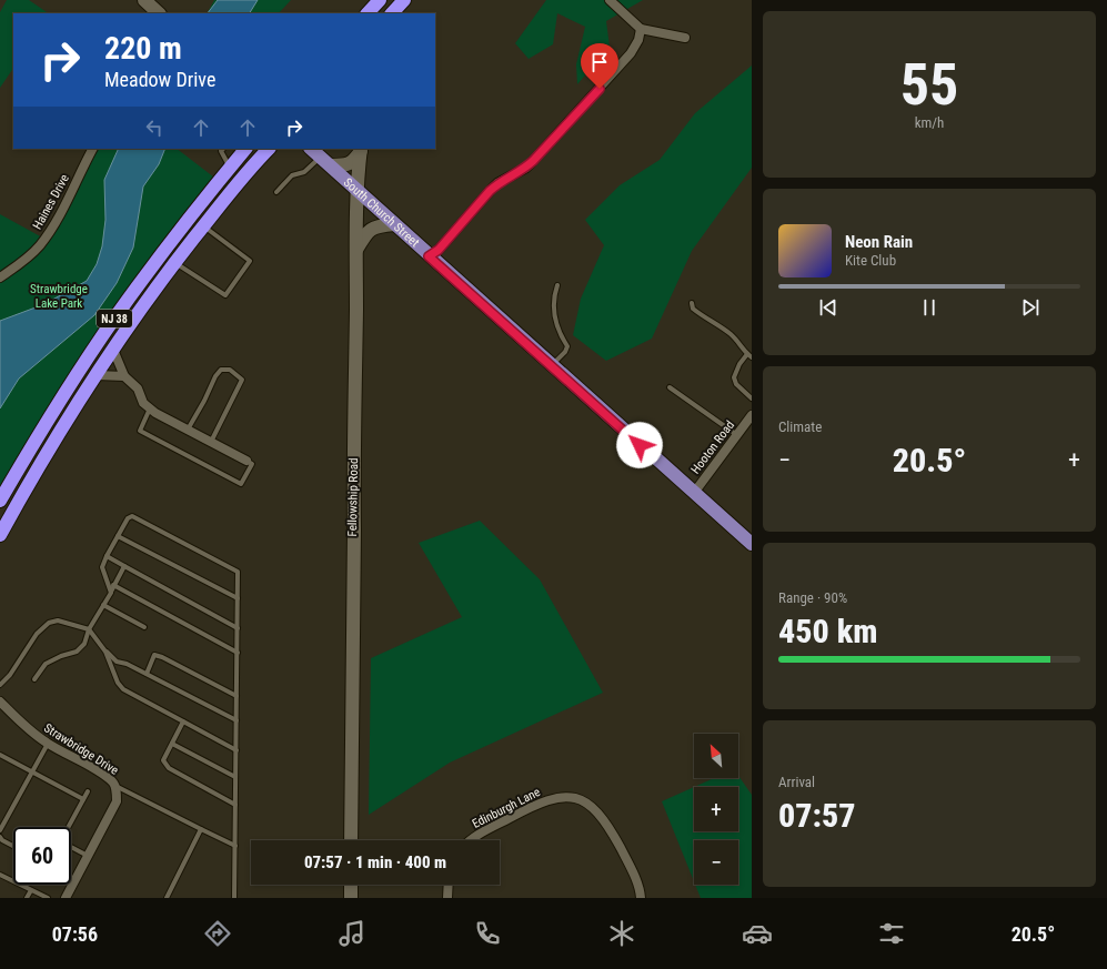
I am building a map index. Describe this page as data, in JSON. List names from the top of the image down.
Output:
{
  "streets": {
    "highway": ["NJ 38"],
    "main road": ["South Church Street"],
    "street": [
      "Haines Drive",
      "Hooton Road",
      "Fellowship Road",
      "Strawbridge Drive",
      "Edinburgh Lane"
    ]
  },
  "crossings": [
    ["South Church Street", "Hooton Road"],
    ["South Church Street", "Fellowship Road"]
  ],
  "parks": ["Strawbridge Lake Park"],
  "north": "top left",
  "page": {
    "tile": [
      ["55", "km/h"],
      "Climate",
      ["Range · 90%", "450 km"],
      ["Arrival", "07:57"]
    ],
    "turn": ["220 m", "Meadow Drive"],
    "song": ["Neon Rain", "Kite Club"],
    "heat": ["−", "20.5°", "+"],
    "map_buttons": ["+", "−"],
    "limit": "60",
    "trip": "07:57 · 1 min · 400 m",
    "tabs": ["07:56", "20.5°"]
  }
}
